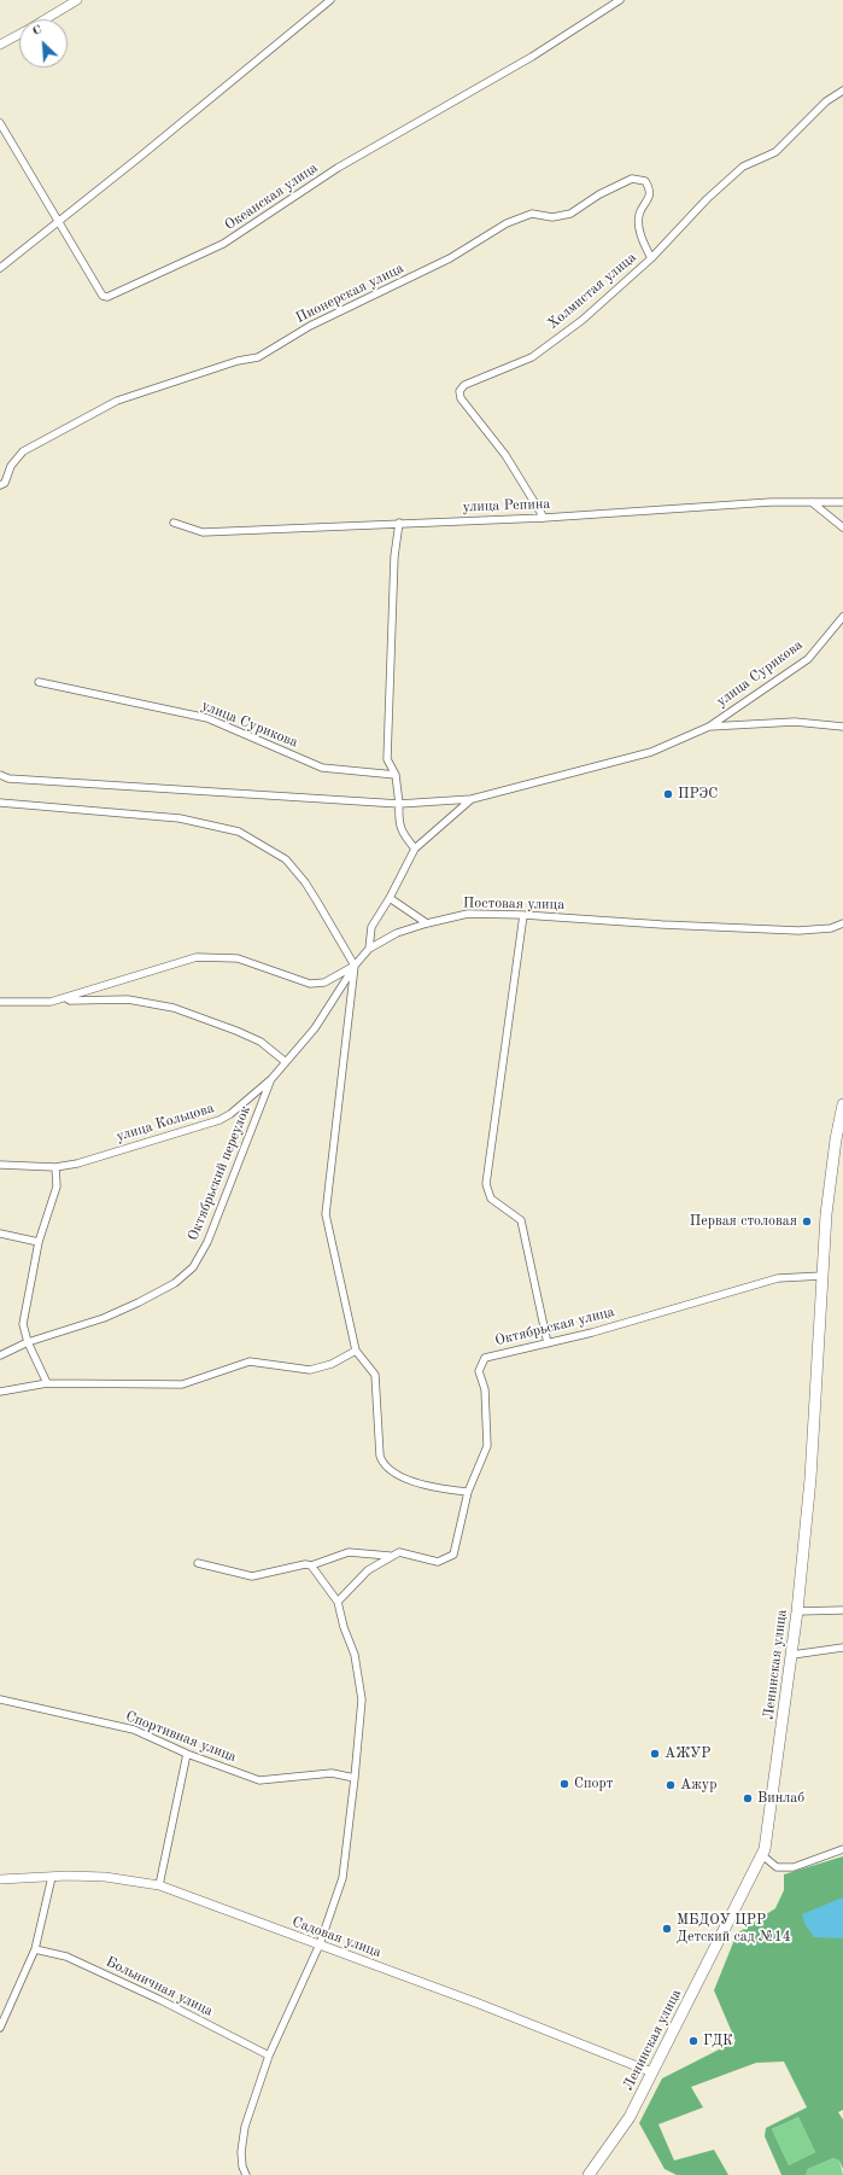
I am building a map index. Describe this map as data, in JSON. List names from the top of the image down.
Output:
{
  "streets": {
    "main road": ["Ленинская улица"],
    "street": [
      "Океанская улица",
      "Холмистая улица",
      "Пионерская улица",
      "улица Репина",
      "улица Сурикова",
      "Постовая улица",
      "улица Кольцова",
      "Октябрьский переулок",
      "Октябрьская улица",
      "Спортивная улица",
      "Садовая улица",
      "Больничная улица"
    ]
  },
  "crossings": [
    ["Холмистая улица", "Пионерская улица"],
    ["Холмистая улица", "улица Репина"],
    ["Постовая улица", "улица Кольцова"],
    ["улица Кольцова", "Октябрьский переулок"],
    ["Октябрьская улица", "Ленинская улица"],
    ["Ленинская улица", "Садовая улица"]
  ],
  "places": [
    "ПРЭС",
    "Первая столовая",
    "АЖУР",
    "Спорт",
    "Ажур",
    "Винлаб",
    "МБДОУ ЦРР Детский сад №14",
    "ГДК"
  ],
  "north": "top left"
}
